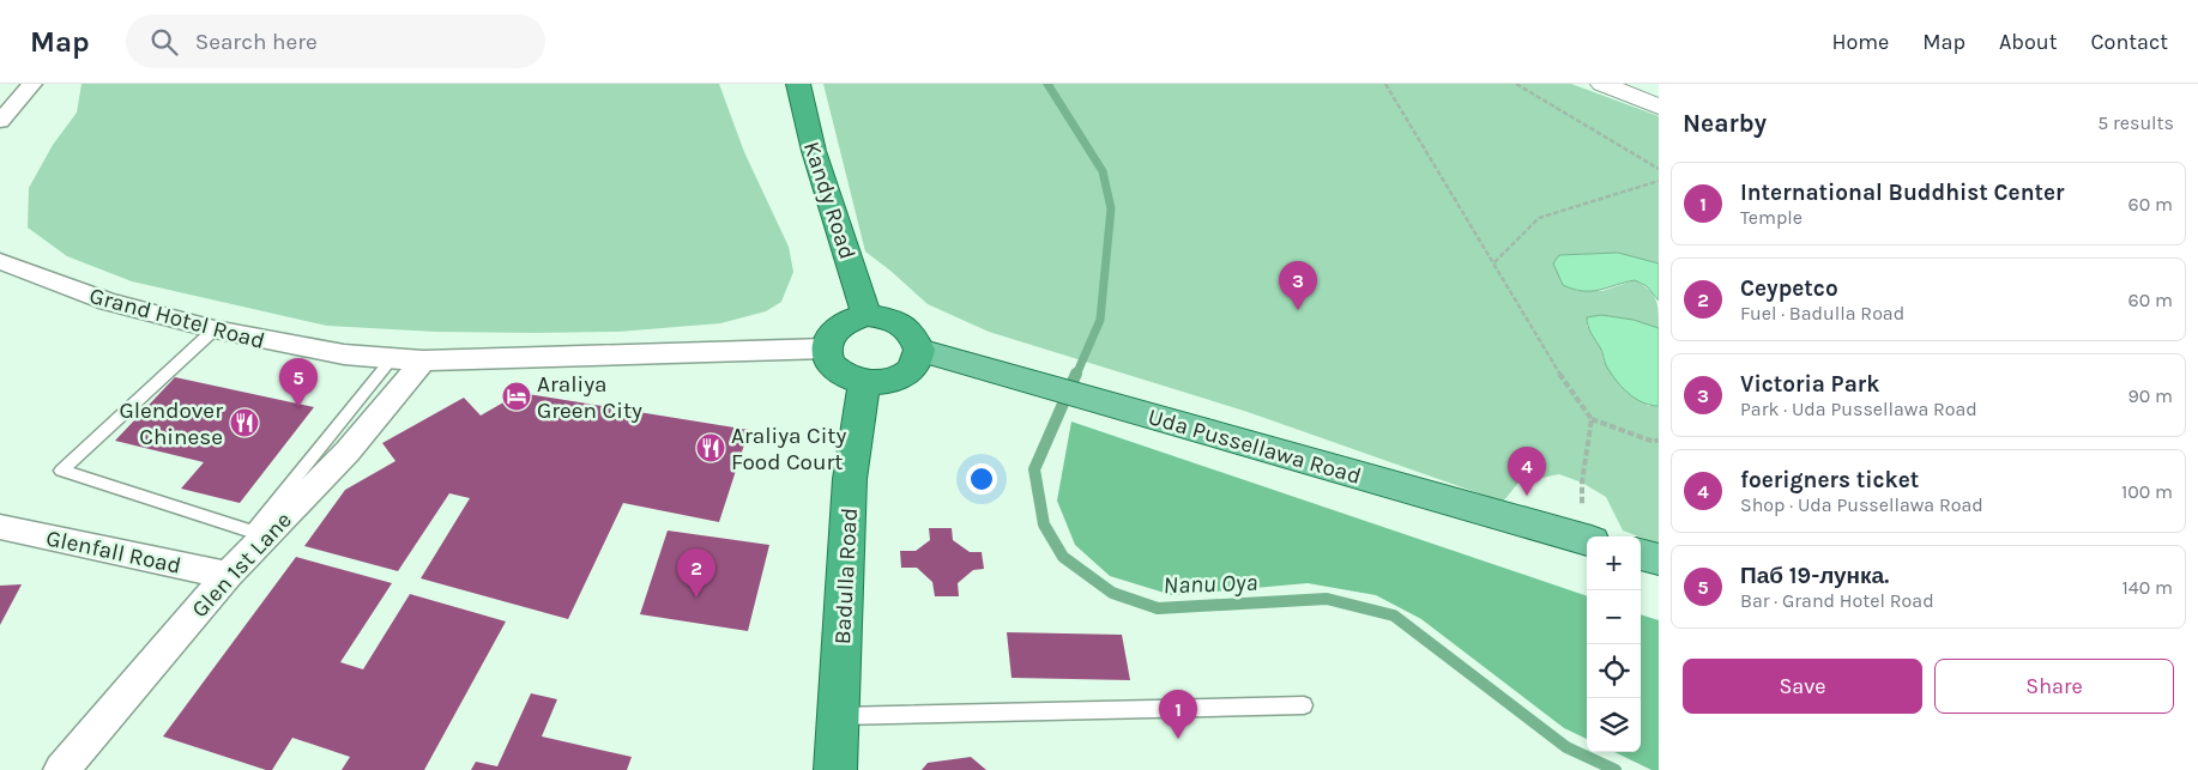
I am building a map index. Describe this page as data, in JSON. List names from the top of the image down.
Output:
{
  "streets": {
    "highway": ["Kandy Road", "Badulla Road"],
    "main road": ["Uda Pussellawa Road"],
    "street": ["Grand Hotel Road", "Glenfall Road", "Glen 1st Lane"]
  },
  "crossings": [
    ["Kandy Road", "Grand Hotel Road"],
    ["Kandy Road", "Uda Pussellawa Road"],
    ["Kandy Road", "Badulla Road"],
    ["Grand Hotel Road", "Uda Pussellawa Road"],
    ["Grand Hotel Road", "Glen 1st Lane"],
    ["Grand Hotel Road", "Badulla Road"],
    ["Uda Pussellawa Road", "Badulla Road"],
    ["Glenfall Road", "Glen 1st Lane"]
  ],
  "water": ["Nanu Oya"],
  "places": {
    "hotel": ["Araliya Green City"],
    "restaurant": ["Glendover Chinese", "Araliya City Food Court"]
  },
  "page": {
    "header": "Map",
    "search": "Search here",
    "nav": [
      "Home",
      "Map",
      "About",
      "Contact"
    ],
    "heading": ["Nearby", "5 results"],
    "list": [
      {
        "mark": "1",
        "name": "International Buddhist Center",
        "note": "Temple",
        "value": "60 m"
      },
      {
        "mark": "2",
        "name": "Ceypetco",
        "note": "Fuel · Badulla Road",
        "value": "60 m"
      },
      {
        "mark": "3",
        "name": "Victoria Park",
        "note": "Park · Uda Pussellawa Road",
        "value": "90 m"
      },
      {
        "mark": "4",
        "name": "foerigners ticket",
        "note": "Shop · Uda Pussellawa Road",
        "value": "100 m"
      },
      {
        "mark": "5",
        "name": "Паб 19-лунка.",
        "note": "Bar · Grand Hotel Road",
        "value": "140 m"
      }
    ],
    "pins": [
      "3",
      "5",
      "4",
      "2",
      "1"
    ],
    "map_buttons": ["+", "−"],
    "buttons": ["Save", "Share"]
  }
}
